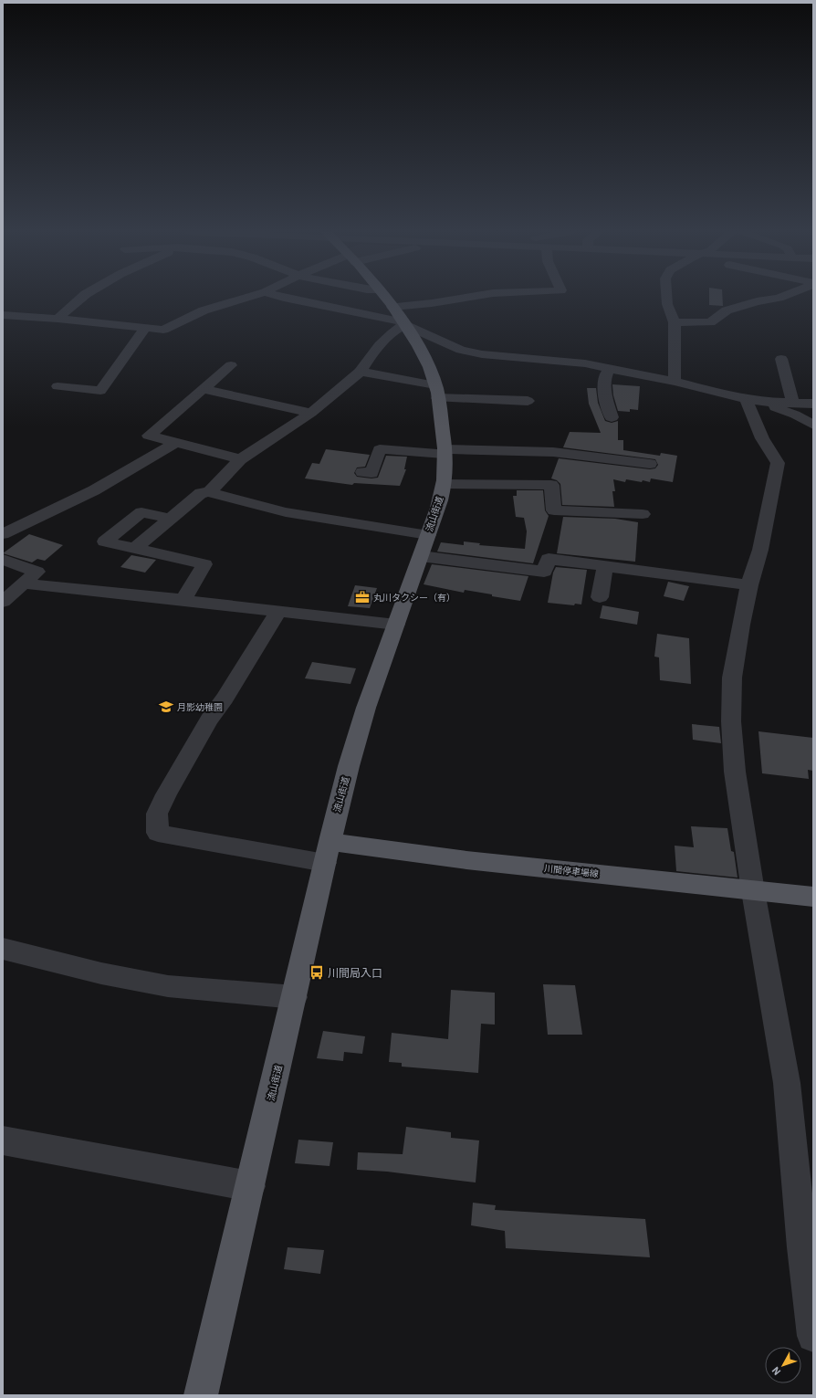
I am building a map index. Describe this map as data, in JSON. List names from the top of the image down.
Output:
{
  "streets": {
    "main road": ["流山街道", "川間停車場線"]
  },
  "crossings": [
    ["流山街道", "川間停車場線"]
  ],
  "places": {
    "office": ["丸川タクシー（有）"],
    "school or university": ["月影幼稚園"],
    "bus stop": ["川間局入口"]
  },
  "north": "bottom left"
}
